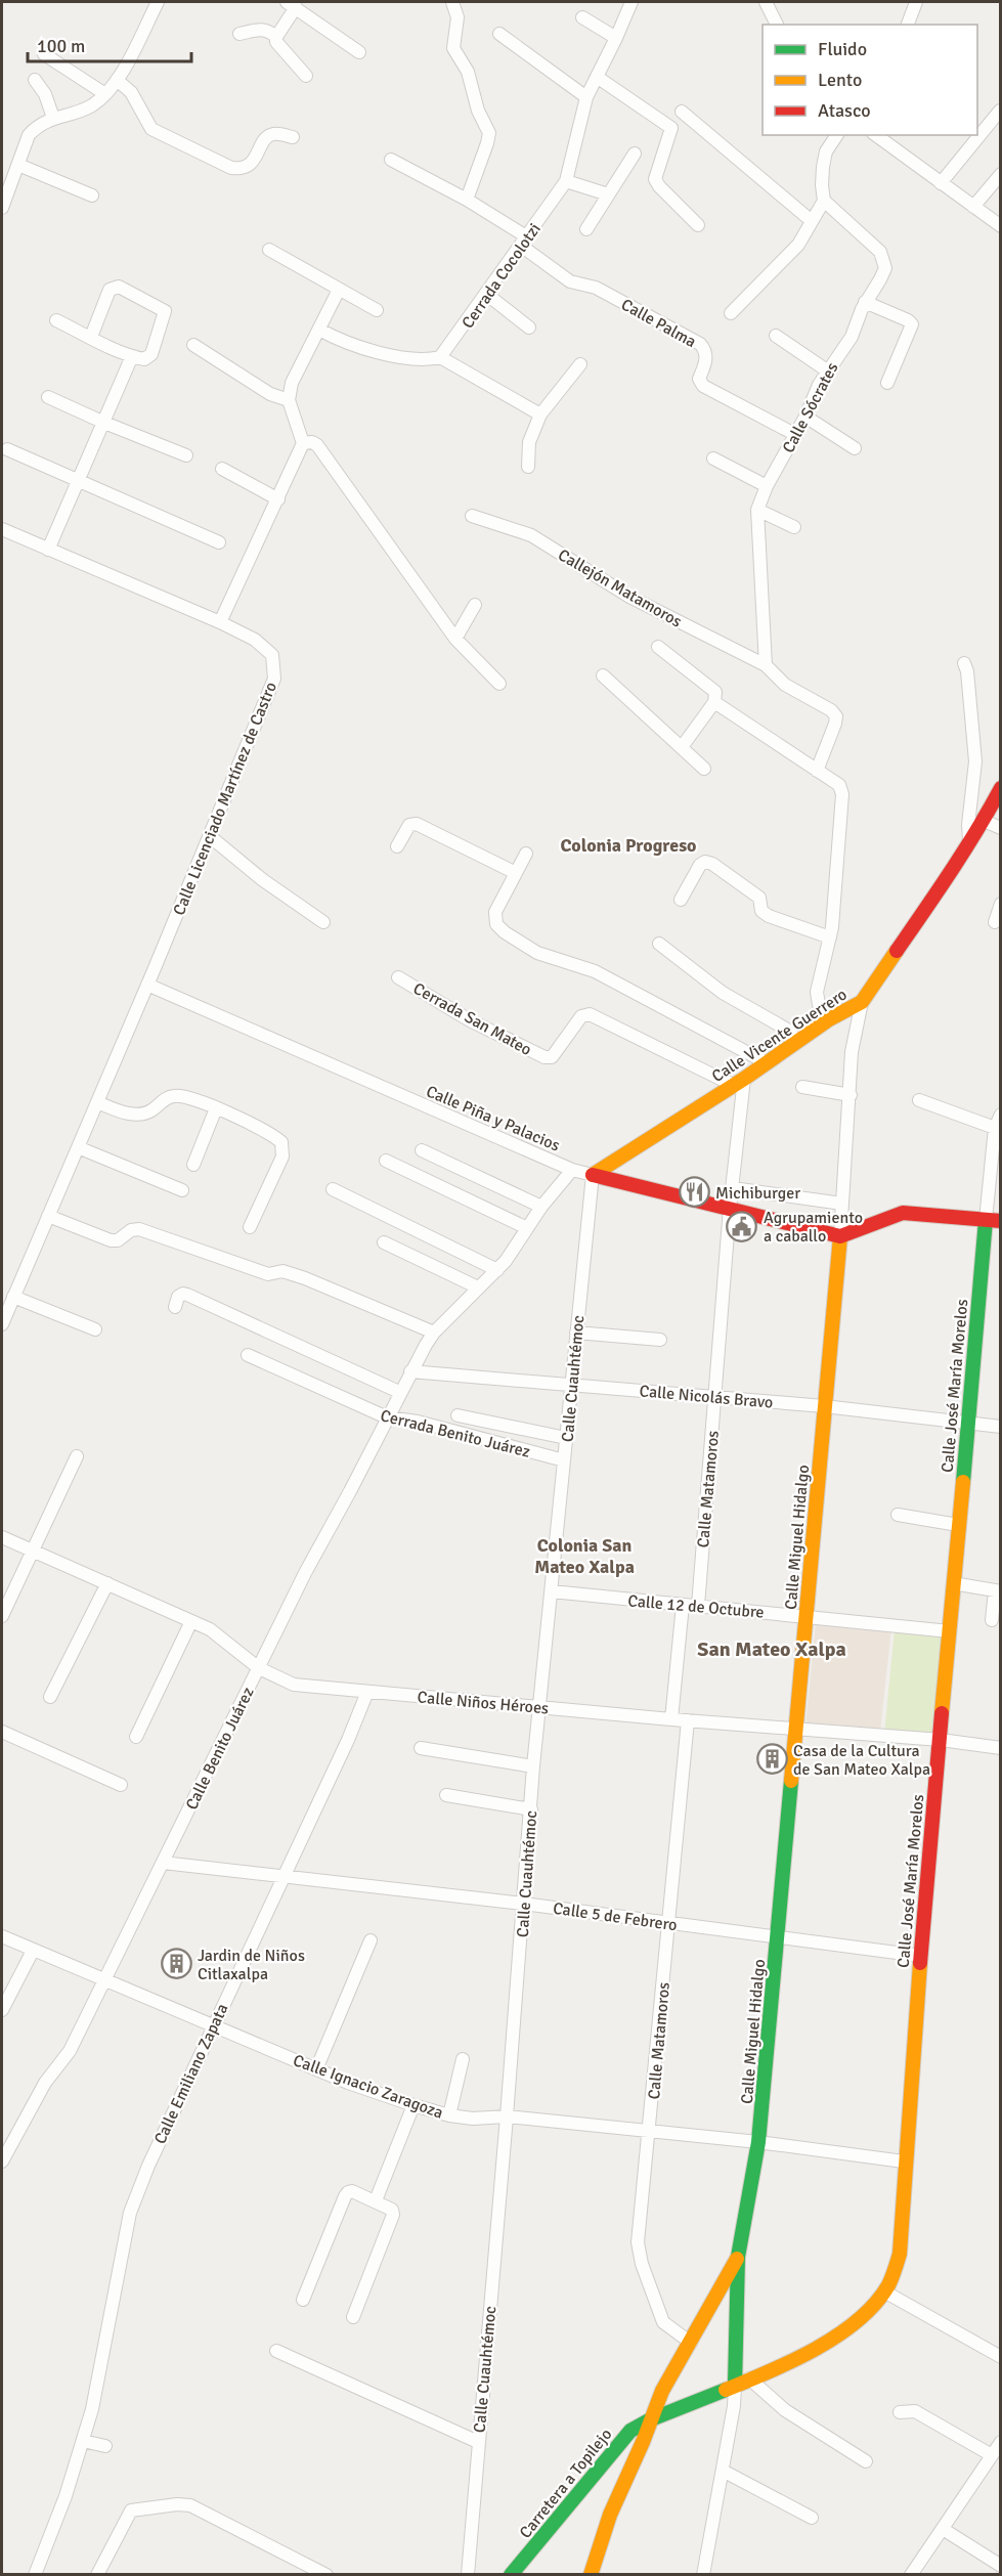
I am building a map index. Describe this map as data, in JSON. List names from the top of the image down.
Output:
{
  "streets": {
    "main road": [
      "Calle Vicente Guerrero",
      "Calle Piña y Palacios",
      "Calle José María Morelos",
      "Calle Miguel Hidalgo",
      "Carretera a Topilejo"
    ],
    "street": [
      "Cerrada Cocolotzi",
      "Calle Palma",
      "Calle Sócrates",
      "Callejón Matamoros",
      "Calle Licenciado Martínez de Castro",
      "Cerrada San Mateo",
      "Calle Cuauhtémoc",
      "Calle Nicolás Bravo",
      "Cerrada Benito Juárez",
      "Calle Matamoros",
      "Calle 12 de Octubre",
      "Calle Niños Héroes",
      "Calle Benito Juárez",
      "Calle 5 de Febrero",
      "Calle Emiliano Zapata",
      "Calle Ignacio Zaragoza"
    ]
  },
  "crossings": [
    ["Cerrada Cocolotzi", "Calle Palma"],
    ["Calle Palma", "Calle Sócrates"],
    ["Calle Licenciado Martínez de Castro", "Calle Piña y Palacios"],
    ["Cerrada San Mateo", "Calle Vicente Guerrero"],
    ["Cerrada San Mateo", "Calle Matamoros"],
    ["Calle Vicente Guerrero", "Calle Piña y Palacios"],
    ["Calle Vicente Guerrero", "Calle Cuauhtémoc"],
    ["Calle Vicente Guerrero", "Calle Matamoros"],
    ["Calle Vicente Guerrero", "Calle Miguel Hidalgo"],
    ["Calle Piña y Palacios", "Calle Cuauhtémoc"],
    ["Calle Piña y Palacios", "Calle Matamoros"],
    ["Calle Piña y Palacios", "Calle Miguel Hidalgo"],
    ["Calle Piña y Palacios", "Calle Benito Juárez"],
    ["Calle Cuauhtémoc", "Calle Nicolás Bravo"],
    ["Calle Cuauhtémoc", "Cerrada Benito Juárez"],
    ["Calle Cuauhtémoc", "Calle 12 de Octubre"],
    ["Calle Cuauhtémoc", "Calle Niños Héroes"],
    ["Calle Cuauhtémoc", "Calle 5 de Febrero"],
    ["Calle Cuauhtémoc", "Calle Ignacio Zaragoza"],
    ["Calle José María Morelos", "Calle Nicolás Bravo"],
    ["Calle José María Morelos", "Calle Miguel Hidalgo"],
    ["Calle José María Morelos", "Calle 12 de Octubre"],
    ["Calle José María Morelos", "Calle Niños Héroes"],
    ["Calle José María Morelos", "Calle 5 de Febrero"],
    ["Calle José María Morelos", "Calle Ignacio Zaragoza"],
    ["Calle José María Morelos", "Carretera a Topilejo"],
    ["Calle Nicolás Bravo", "Calle Matamoros"],
    ["Calle Nicolás Bravo", "Calle Miguel Hidalgo"],
    ["Calle Nicolás Bravo", "Calle Benito Juárez"],
    ["Cerrada Benito Juárez", "Calle Benito Juárez"],
    ["Calle Matamoros", "Calle Miguel Hidalgo"],
    ["Calle Matamoros", "Calle 12 de Octubre"],
    ["Calle Matamoros", "Calle Niños Héroes"],
    ["Calle Matamoros", "Calle 5 de Febrero"],
    ["Calle Matamoros", "Calle Ignacio Zaragoza"],
    ["Calle Miguel Hidalgo", "Calle 12 de Octubre"],
    ["Calle Miguel Hidalgo", "Calle Niños Héroes"],
    ["Calle Miguel Hidalgo", "Calle 5 de Febrero"],
    ["Calle Miguel Hidalgo", "Calle Ignacio Zaragoza"],
    ["Calle Miguel Hidalgo", "Carretera a Topilejo"],
    ["Calle Niños Héroes", "Calle Benito Juárez"],
    ["Calle Niños Héroes", "Calle Emiliano Zapata"],
    ["Calle Benito Juárez", "Calle 5 de Febrero"],
    ["Calle Benito Juárez", "Calle Ignacio Zaragoza"],
    ["Calle 5 de Febrero", "Calle Emiliano Zapata"],
    ["Calle Emiliano Zapata", "Calle Ignacio Zaragoza"]
  ],
  "districts": ["Colonia Progreso", "Colonia San Mateo Xalpa", "San Mateo Xalpa"],
  "places": {
    "restaurant": ["Michiburger"],
    "public building": ["Agrupamiento a caballo"],
    "building": ["Casa de la Cultura de San Mateo Xalpa", "Jardin de Niños Citlaxalpa"]
  },
  "legend": ["Fluido", "Lento", "Atasco"],
  "scale_bar": "100 m"
}
